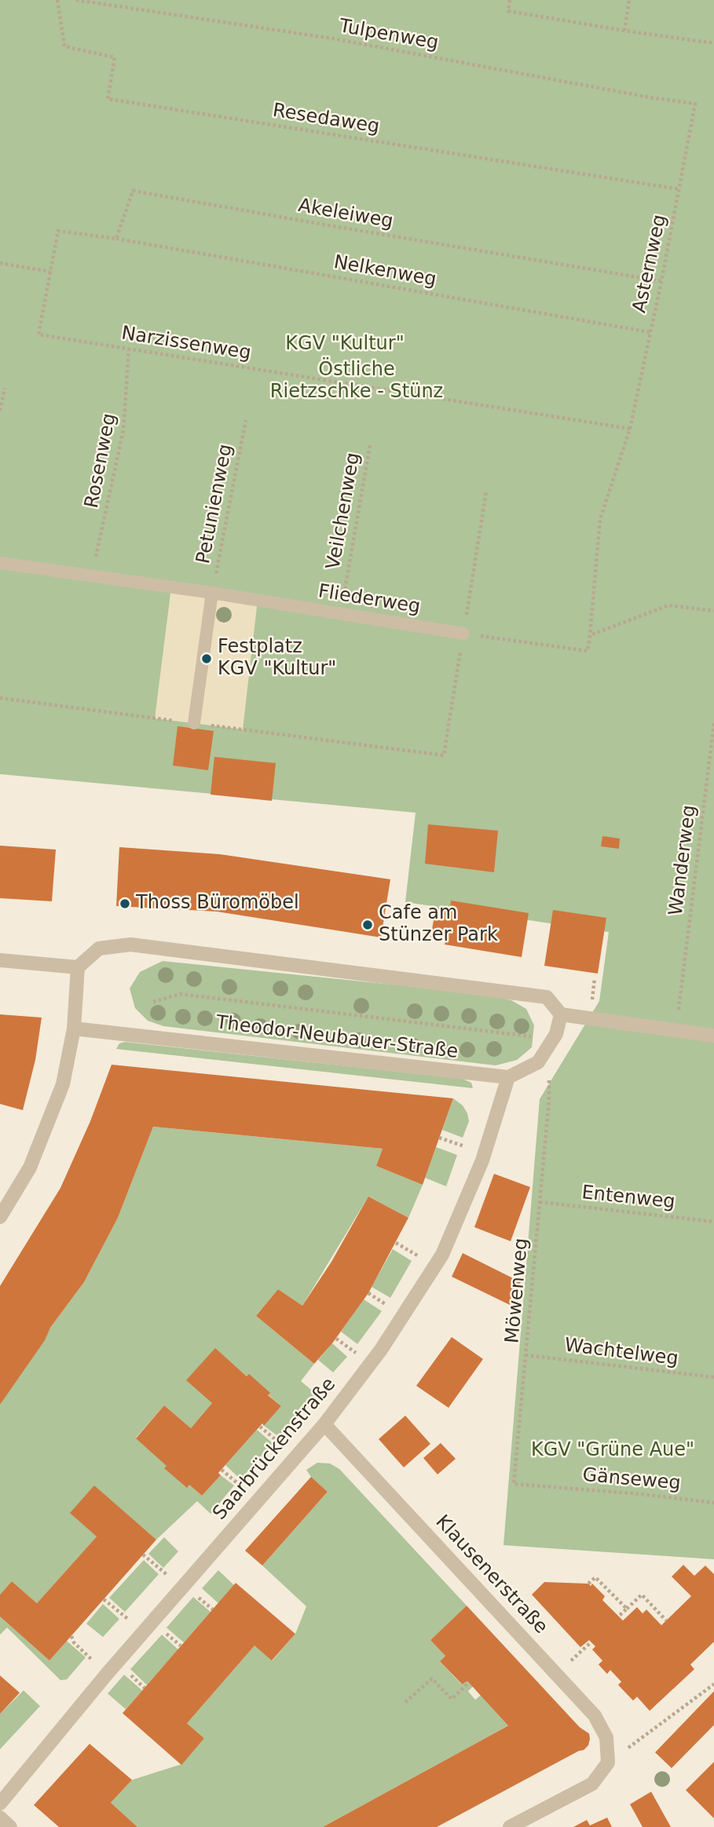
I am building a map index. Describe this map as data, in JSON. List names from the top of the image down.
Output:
{
  "streets": {
    "street": ["Theodor-Neubauer-Straße", "Saarbrückenstraße", "Klausenerstraße"],
    "lane": ["Fliederweg"],
    "path": [
      "Tulpenweg",
      "Resedaweg",
      "Akeleiweg",
      "Asternweg",
      "Nelkenweg",
      "Narzissenweg",
      "Rosenweg",
      "Petunienweg",
      "Veilchenweg",
      "Wanderweg",
      "Entenweg",
      "Möwenweg",
      "Wachtelweg",
      "Gänseweg"
    ]
  },
  "crossings": [
    ["Tulpenweg", "Asternweg"],
    ["Resedaweg", "Asternweg"],
    ["Akeleiweg", "Asternweg"],
    ["Akeleiweg", "Nelkenweg"],
    ["Akeleiweg", "Narzissenweg"],
    ["Asternweg", "Nelkenweg"],
    ["Asternweg", "Narzissenweg"],
    ["Nelkenweg", "Narzissenweg"],
    ["Narzissenweg", "Rosenweg"],
    ["Rosenweg", "Fliederweg"],
    ["Petunienweg", "Fliederweg"],
    ["Veilchenweg", "Fliederweg"],
    ["Theodor-Neubauer-Straße", "Saarbrückenstraße"],
    ["Entenweg", "Möwenweg"],
    ["Möwenweg", "Wachtelweg"],
    ["Möwenweg", "Gänseweg"],
    ["Saarbrückenstraße", "Klausenerstraße"]
  ],
  "parks": ["KGV \"Kultur\"", "Östliche Rietzschke - Stünz", "KGV \"Grüne Aue\""],
  "places": ["Festplatz KGV \"Kultur\"", "Thoss Büromöbel", "Cafe am Stünzer Park"]
}
